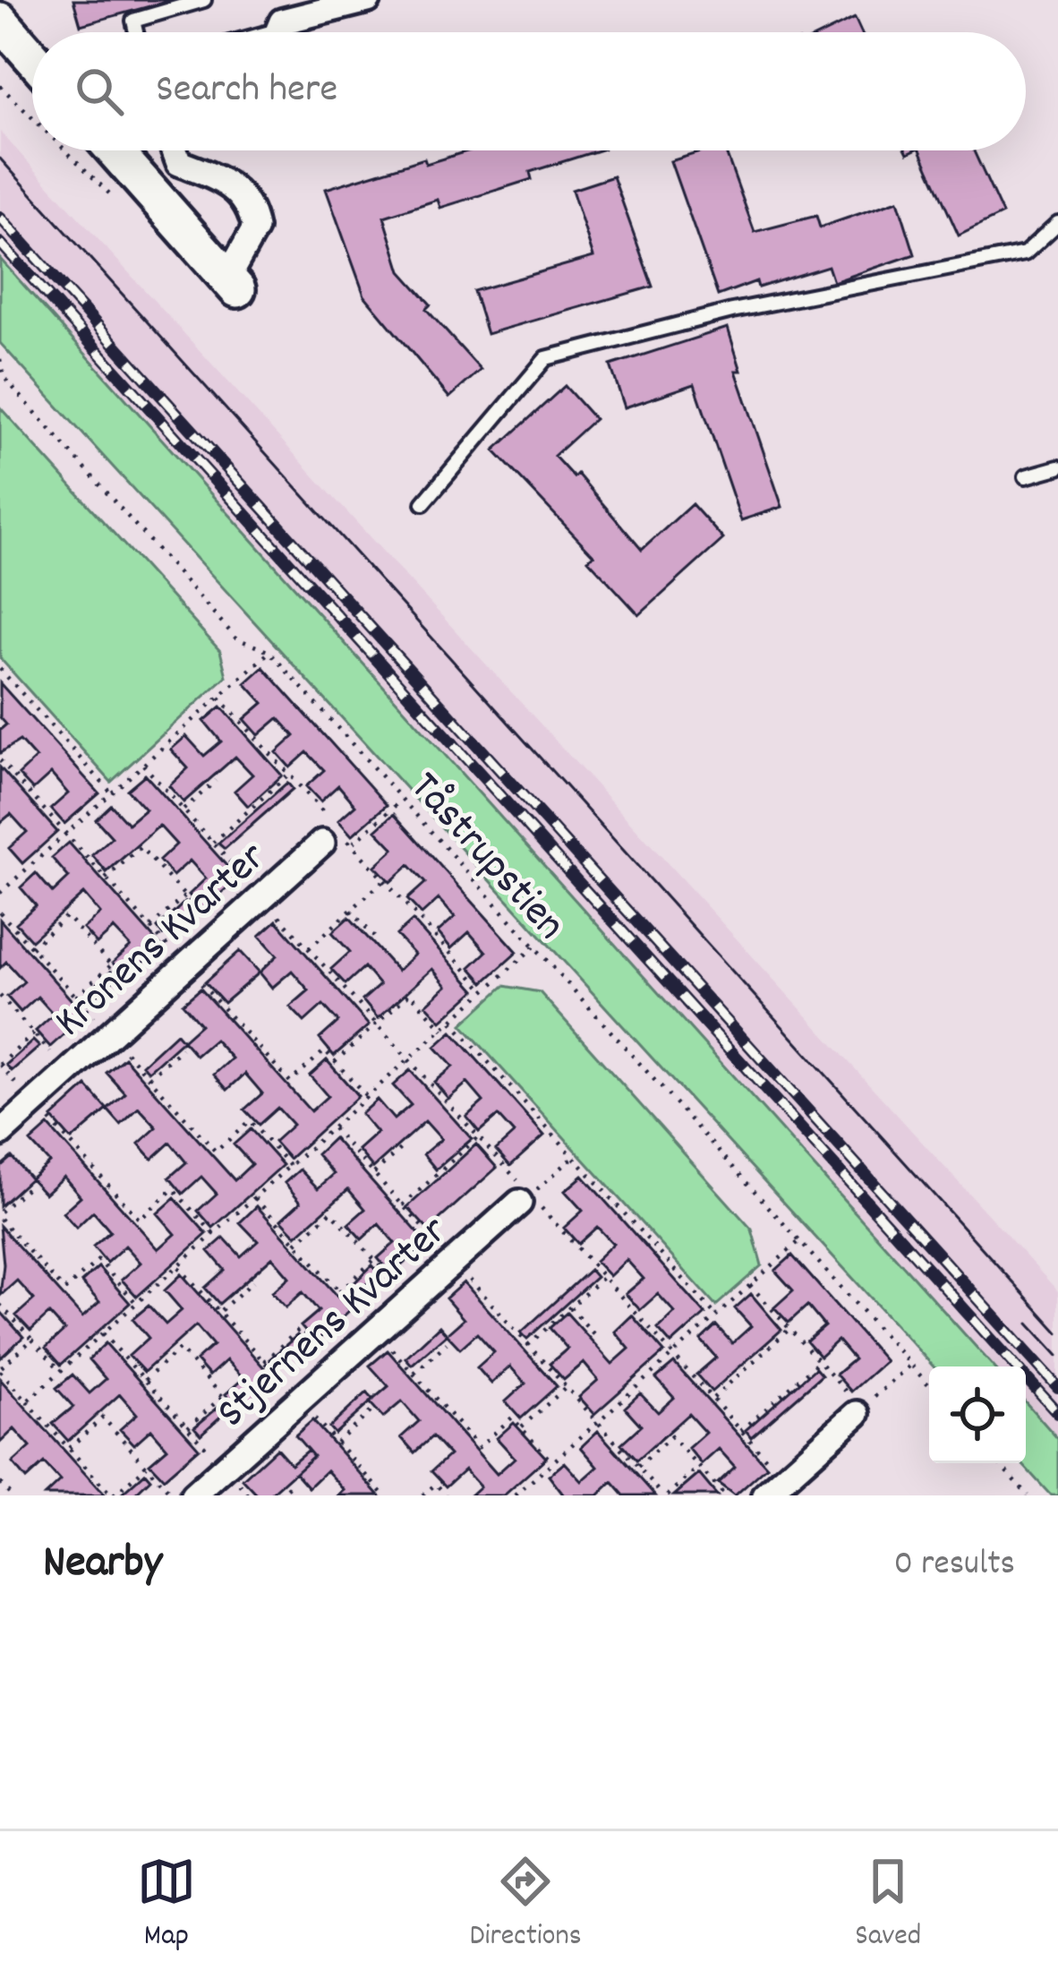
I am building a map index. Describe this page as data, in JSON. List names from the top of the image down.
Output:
{
  "streets": {
    "street": ["Kronens Kvarter", "Stjernens Kvarter"],
    "path": ["Tåstrupstien"]
  },
  "page": {
    "search": "Search here",
    "heading": ["Nearby", "0 results"],
    "nav": ["Map", "Directions", "Saved"]
  }
}
